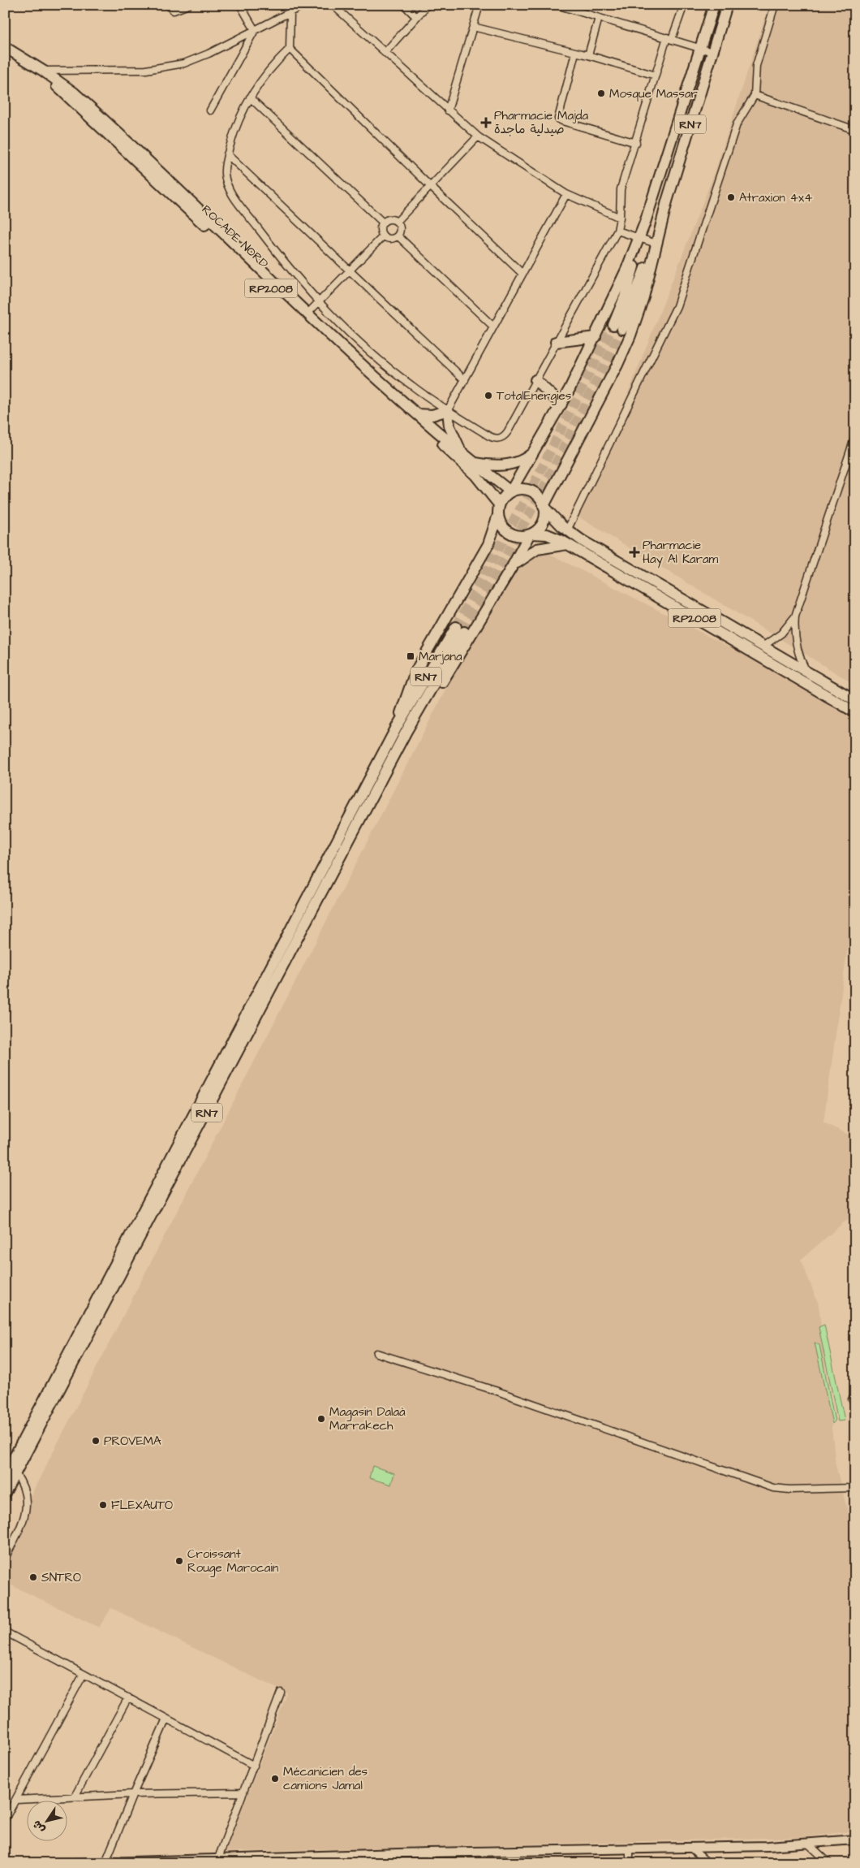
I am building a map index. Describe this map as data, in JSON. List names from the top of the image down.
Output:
{
  "streets": {
    "highway": ["RN7", "ROCADE NORD", "RP2008"]
  },
  "crossings": [
    ["ROCADE NORD", "RP2008"]
  ],
  "places": {
    "other": [
      "Mosque Massar",
      "Atraxion 4x4",
      "TotalEnergies",
      "Magasin Dalaà Marrakech",
      "PROVEMA",
      "FLEXAUTO",
      "Croissant Rouge Marocain",
      "SNTRO",
      "Mécanicien des camions Jamal"
    ],
    "health": ["Pharmacie Majda صيدلية ماجدة", "Pharmacie Hay Al Karam"],
    "transit": ["Marjana"]
  },
  "north": "bottom left"
}
